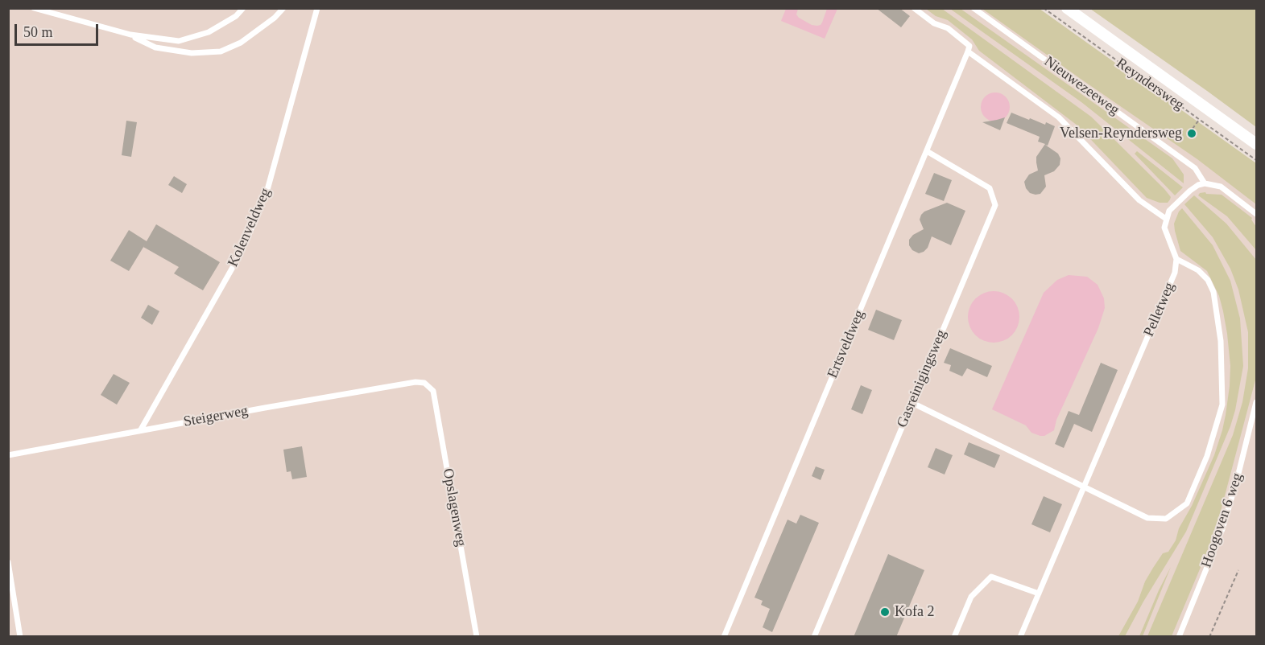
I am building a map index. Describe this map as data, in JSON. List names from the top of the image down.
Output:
{
  "streets": {
    "street": ["Reyndersweg"],
    "lane": [
      "Nieuwezeeweg",
      "Kolenveldweg",
      "Pelletweg",
      "Ertsveldweg",
      "Gasreinigingsweg",
      "Steigerweg",
      "Opslagenweg",
      "Hoogoven 6 weg"
    ]
  },
  "crossings": [
    ["Kolenveldweg", "Steigerweg"],
    ["Ertsveldweg", "Gasreinigingsweg"],
    ["Steigerweg", "Opslagenweg"]
  ],
  "places": ["Velsen-Reyndersweg", "Kofa 2"],
  "scale_bar": "50 m"
}
